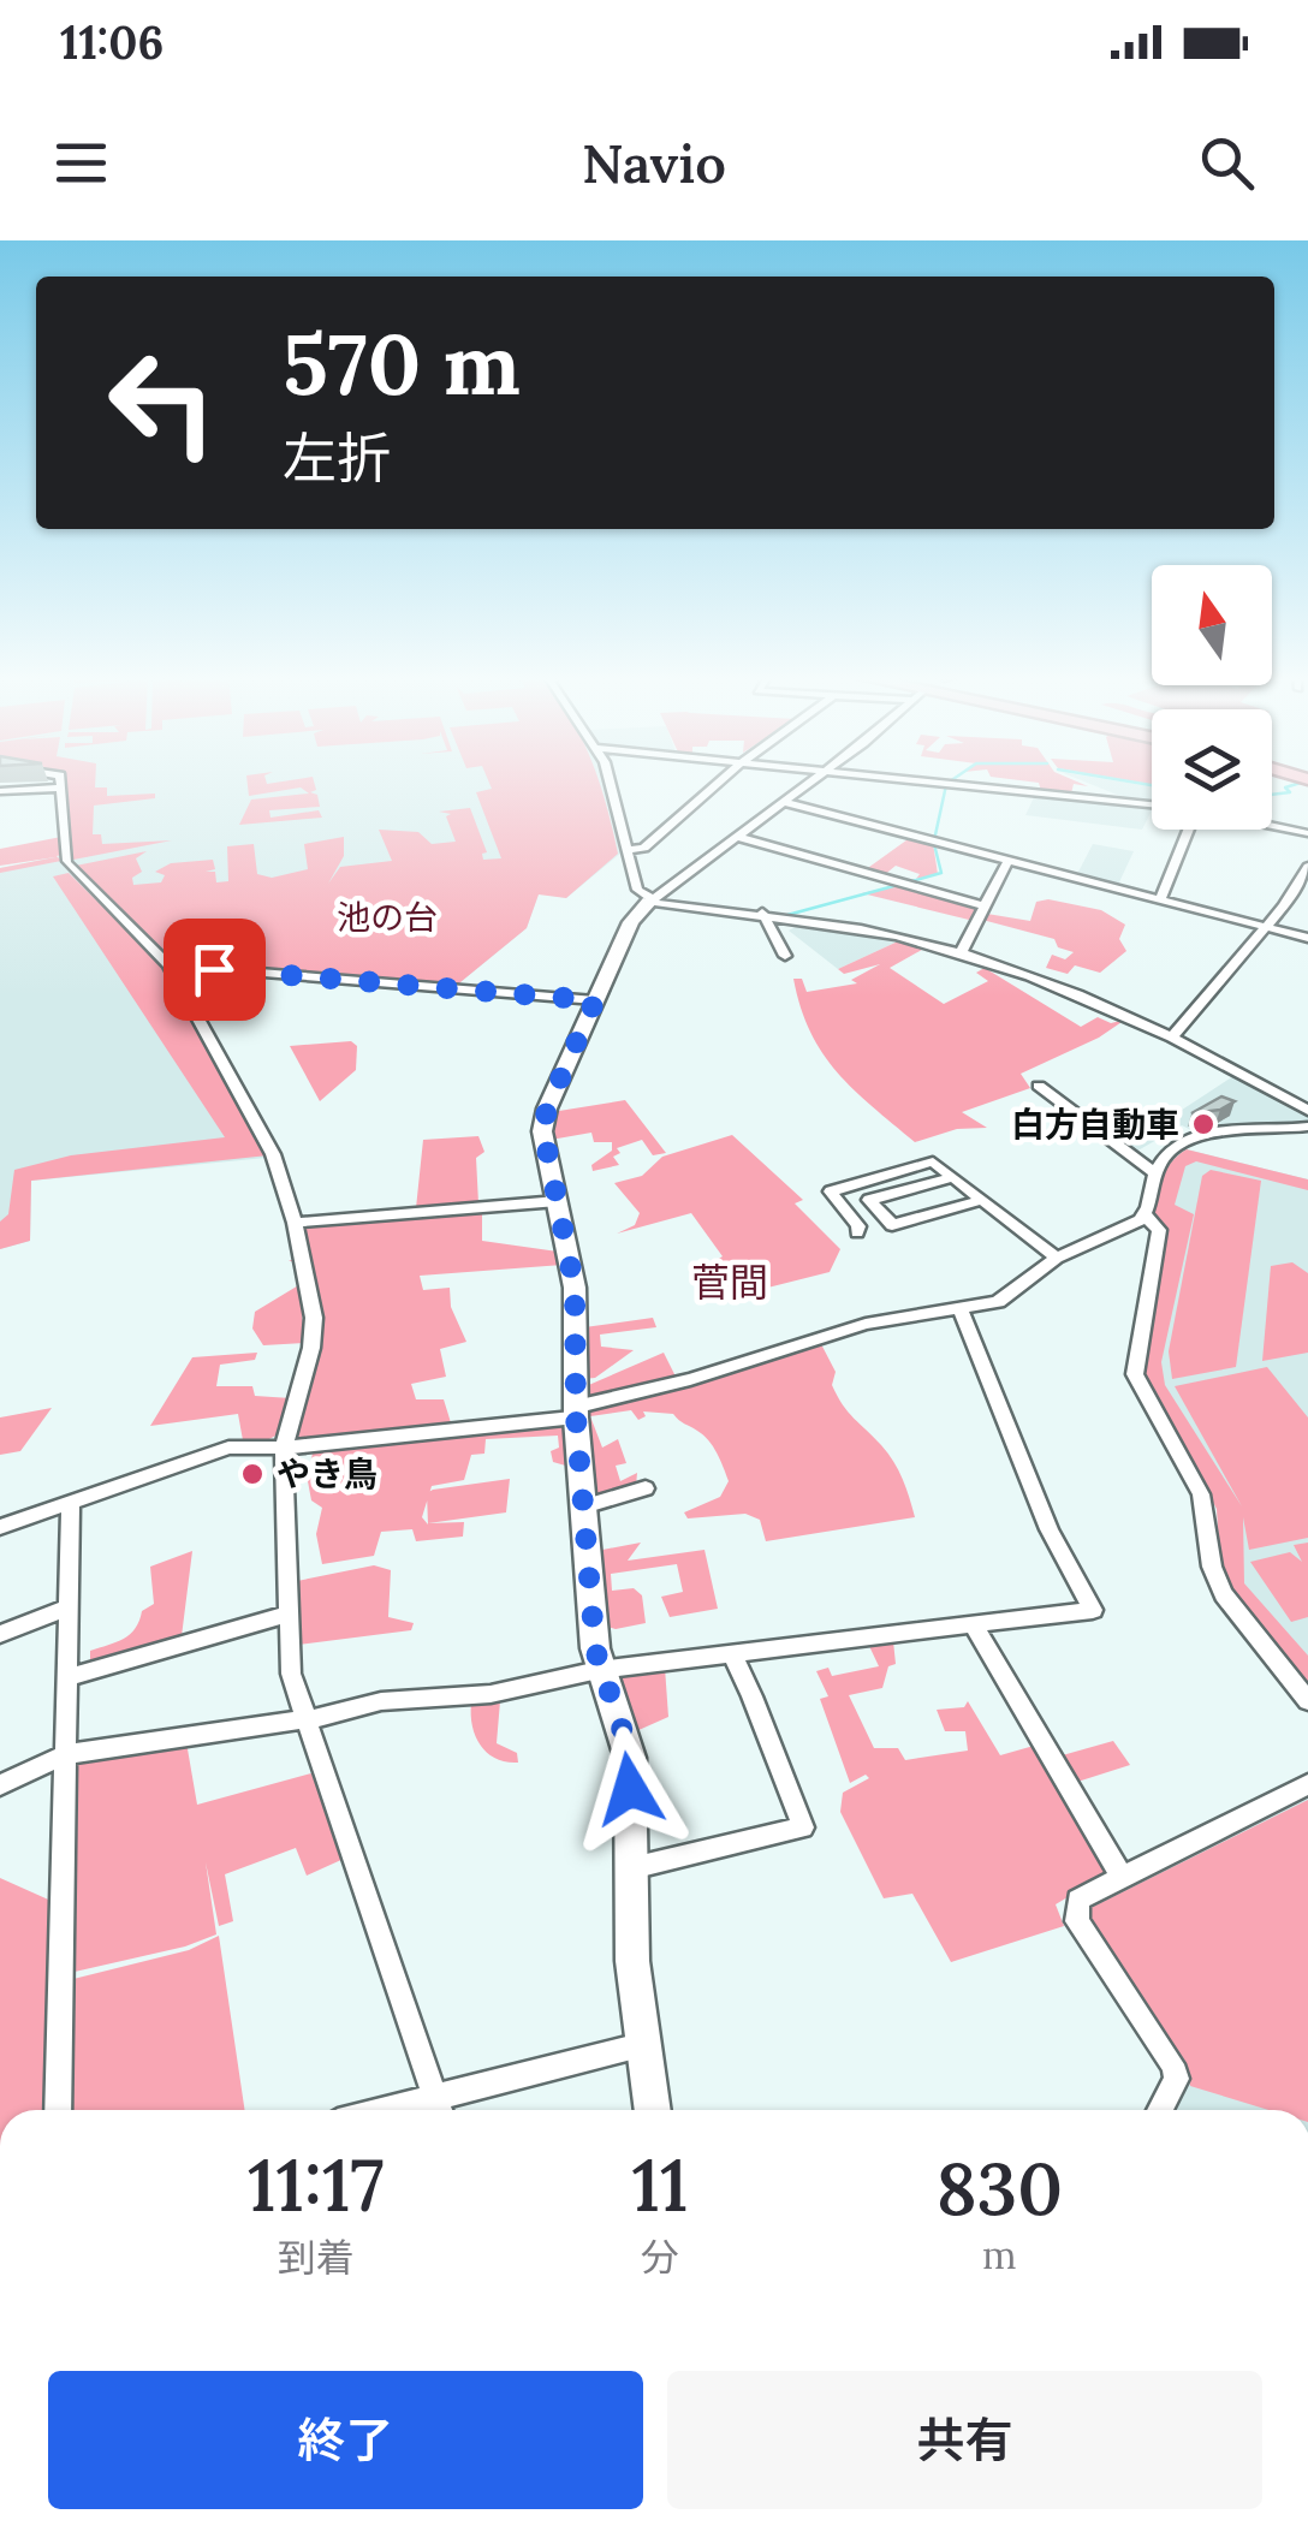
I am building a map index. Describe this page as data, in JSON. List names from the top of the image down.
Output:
{
  "districts": ["池の台", "菅間"],
  "places": ["白方自動車", "やき鳥"],
  "north": "top",
  "page": {
    "status": "11:06",
    "header": "Navio",
    "turn": ["570 m", "左折"],
    "eta": [
      "11:17",
      "到着",
      "11",
      "分",
      "830",
      "m"
    ],
    "buttons": ["終了", "共有"]
  }
}
